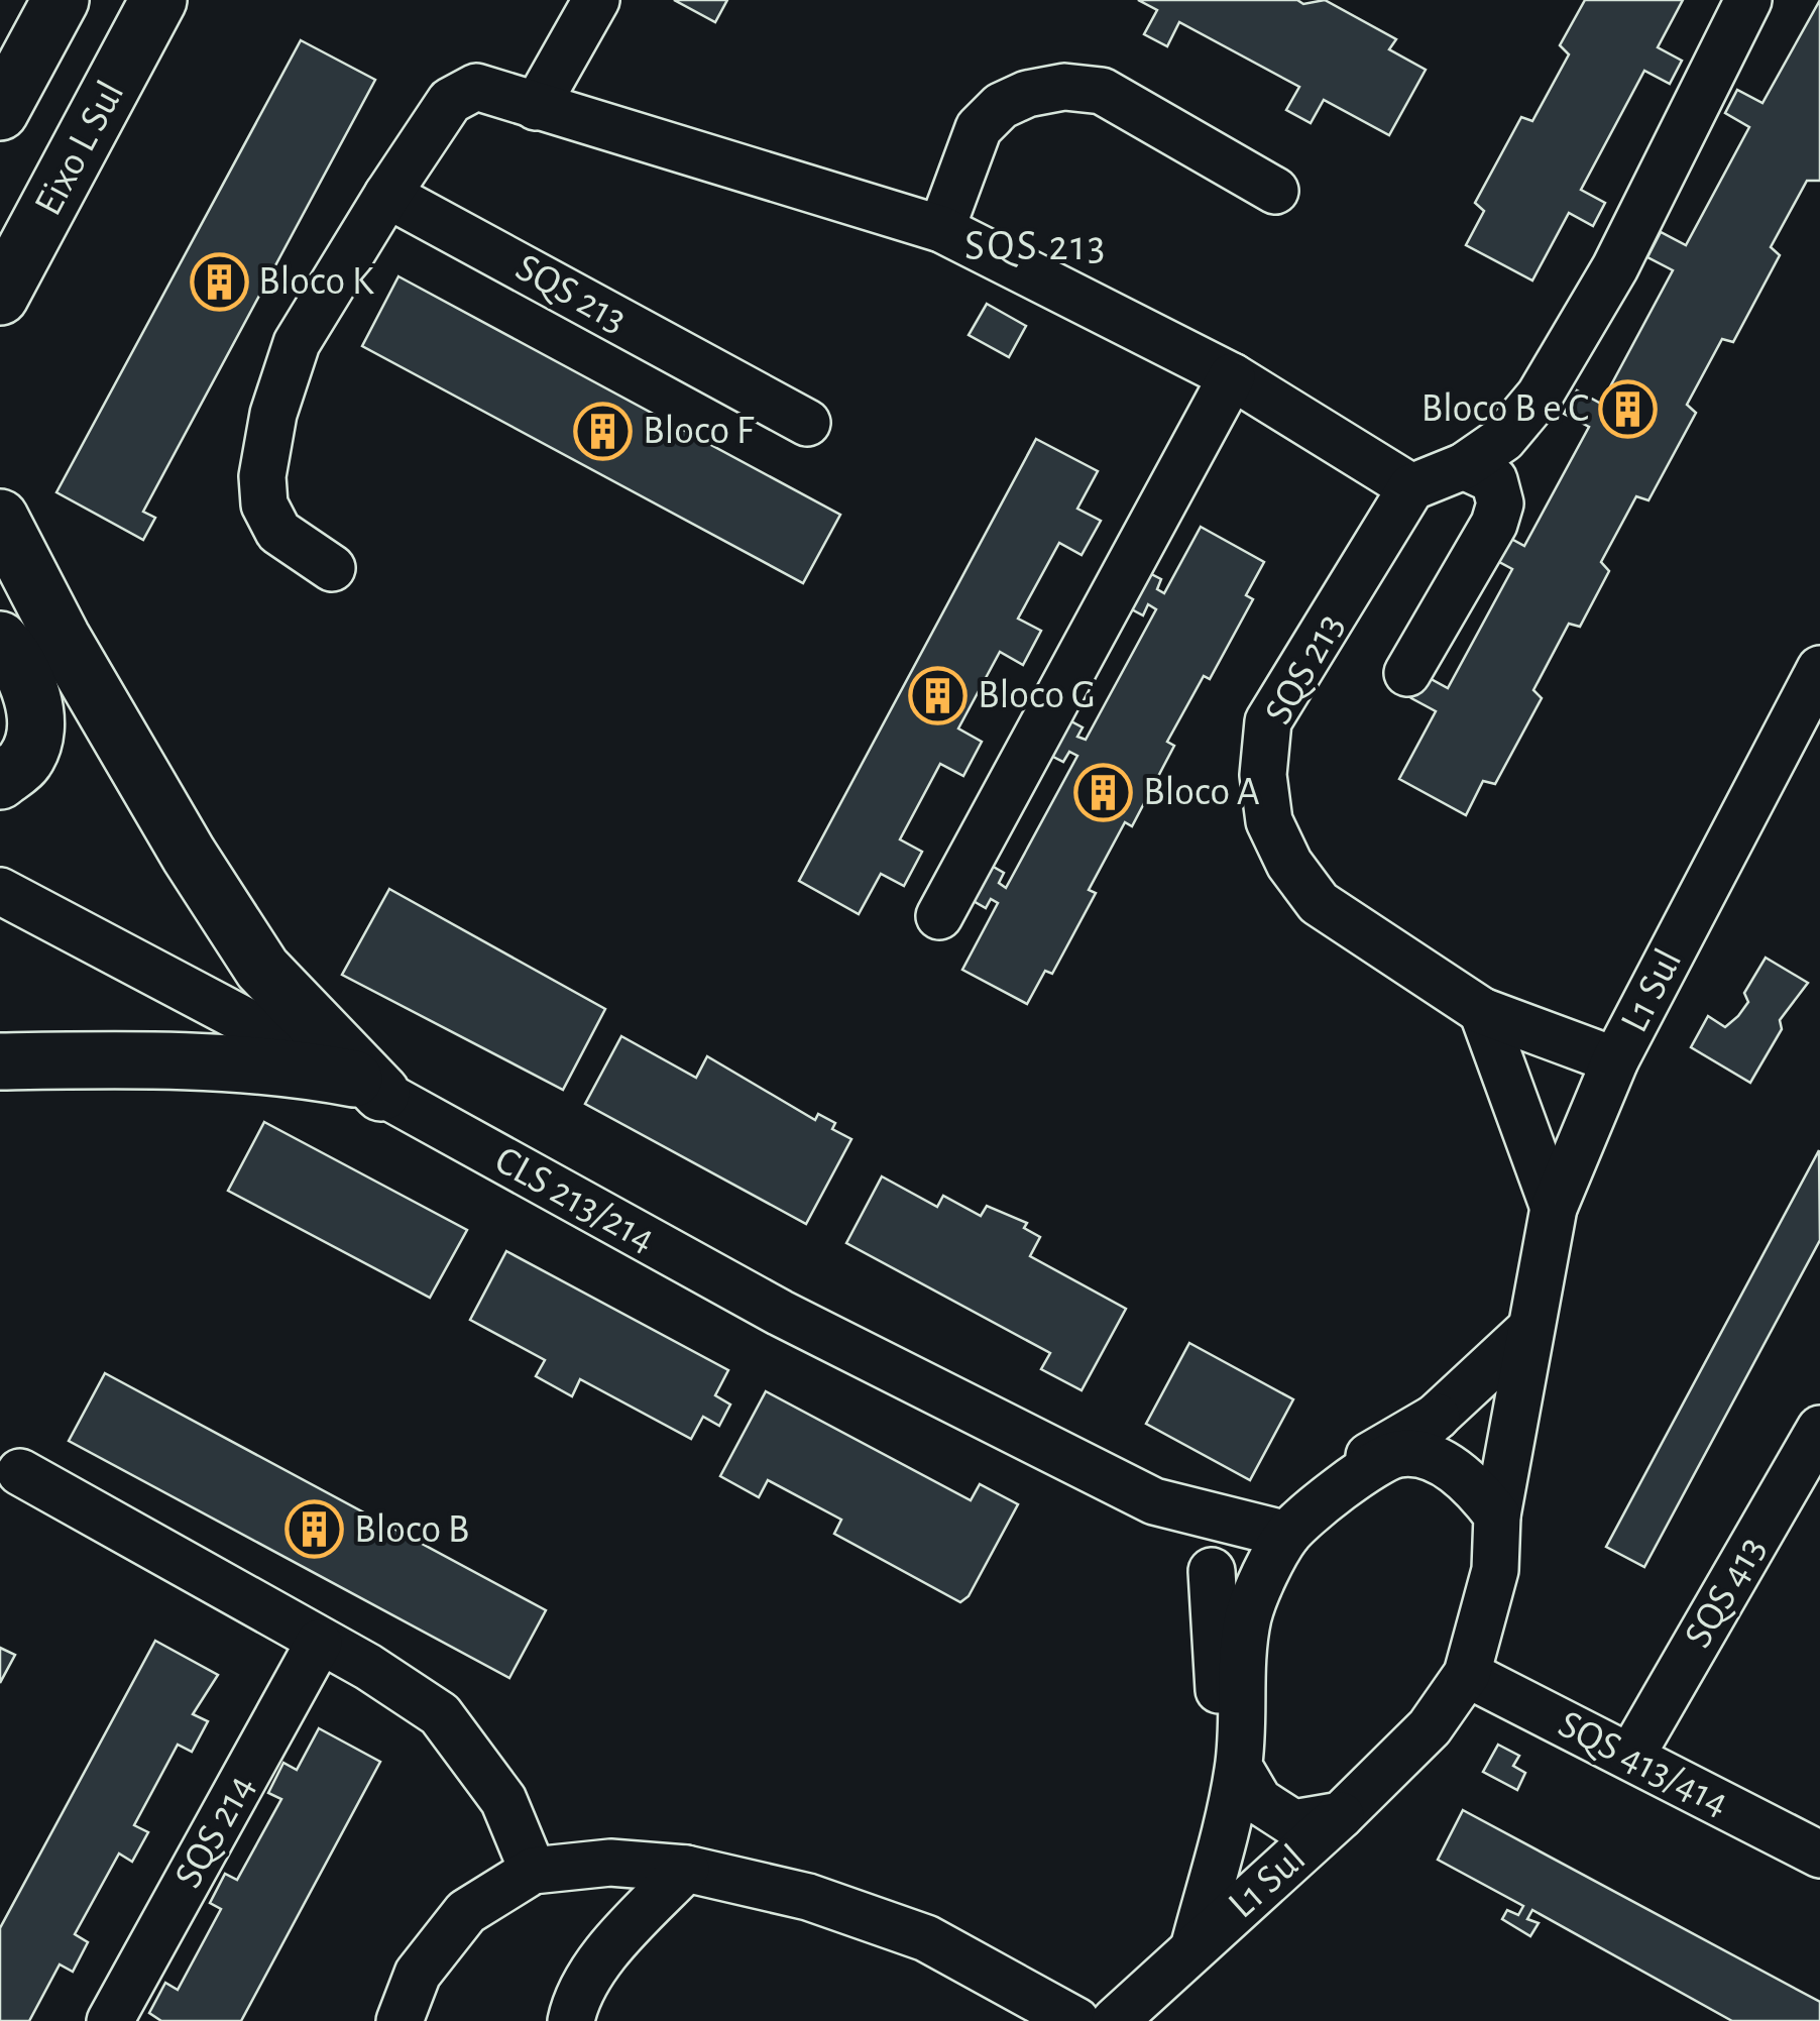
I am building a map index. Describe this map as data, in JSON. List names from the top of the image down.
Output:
{
  "streets": {
    "main road": ["Eixo L Sul"],
    "street": [
      "SQS 213",
      "L1 Sul",
      "CLS 213/214",
      "SQS 413",
      "SQS 413/414",
      "SQS 214"
    ]
  },
  "crossings": [
    ["SQS 213", "L1 Sul"],
    ["L1 Sul", "CLS 213/214"],
    ["L1 Sul", "SQS 413/414"],
    ["CLS 213/214", "SQS 413/414"],
    ["SQS 413", "SQS 413/414"]
  ],
  "districts": ["SQS 213"],
  "places": {
    "building": [
      "Bloco K",
      "Bloco B e C",
      "Bloco F",
      "Bloco G",
      "Bloco A",
      "Bloco B"
    ]
  }
}
